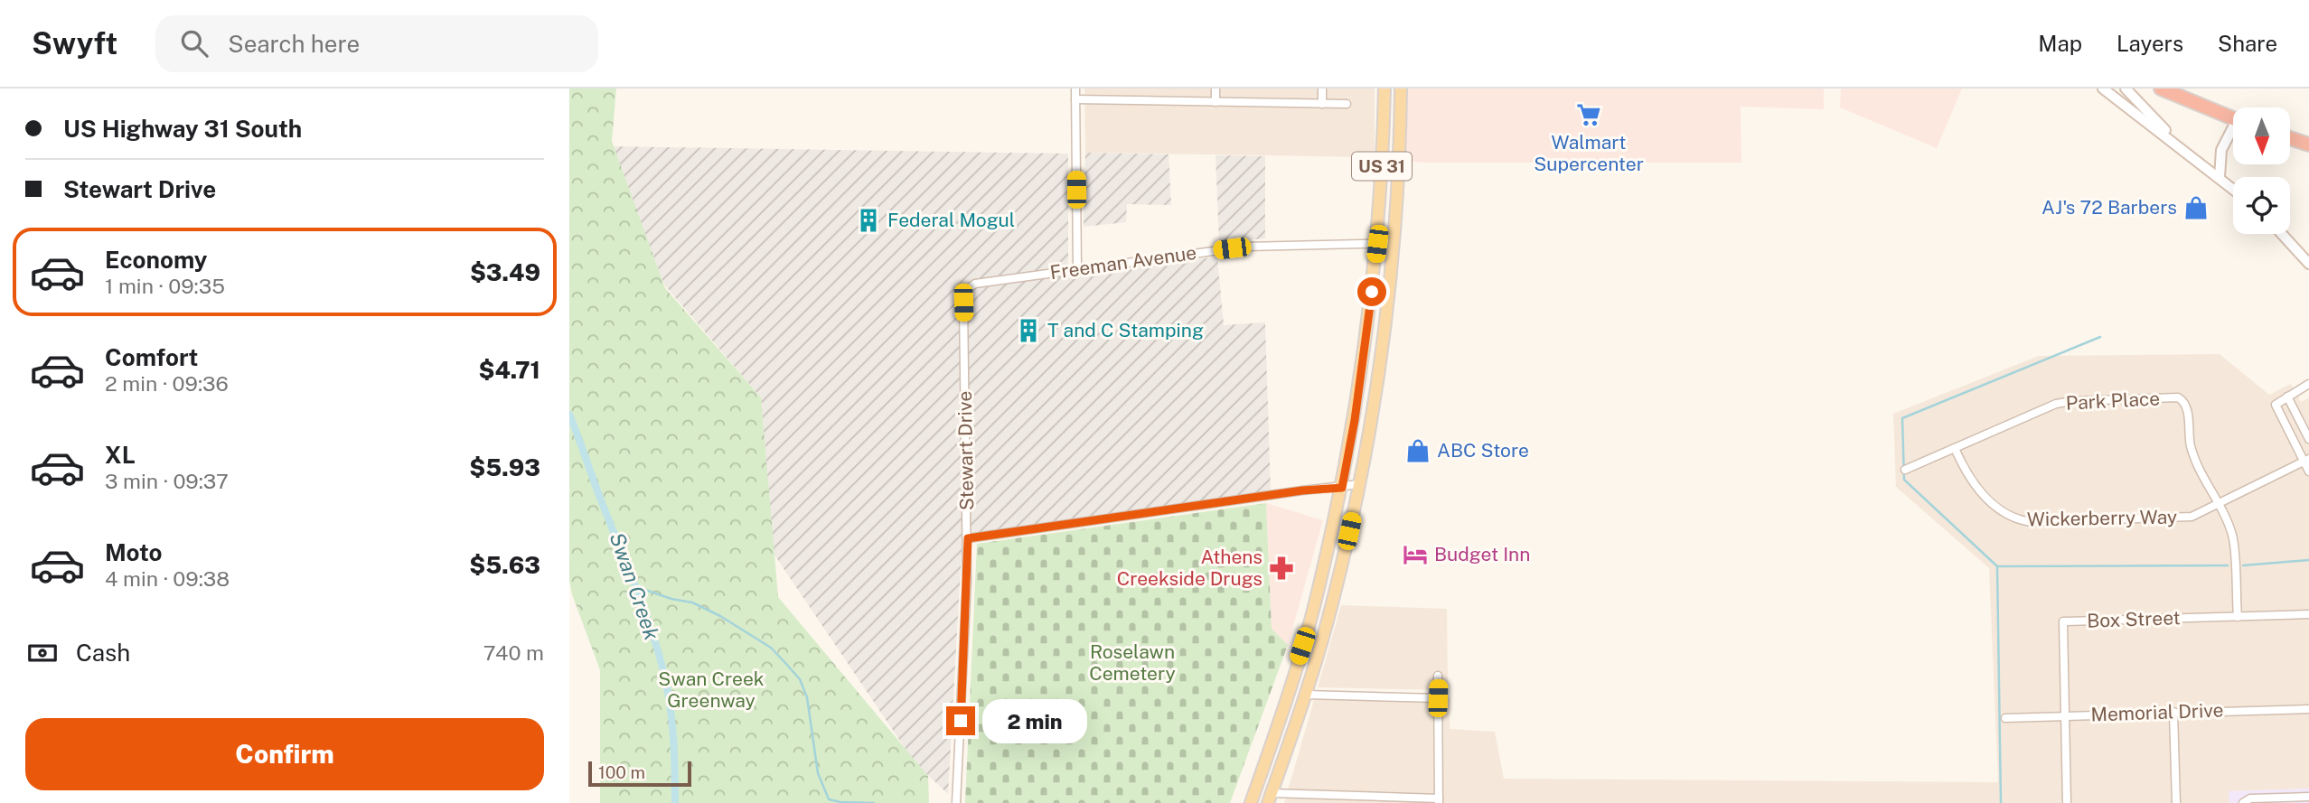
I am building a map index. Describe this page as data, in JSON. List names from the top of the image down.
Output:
{
  "streets": {
    "main road": ["US 31"],
    "street": [
      "Freeman Avenue",
      "Park Place",
      "Stewart Drive",
      "Wickerberry Way",
      "Box Street",
      "Memorial Drive"
    ]
  },
  "crossings": [
    ["US 31", "Freeman Avenue"],
    ["Freeman Avenue", "Stewart Drive"],
    ["Park Place", "Wickerberry Way"],
    ["Park Place", "Box Street"],
    ["Box Street", "Memorial Drive"]
  ],
  "water": ["Swan Creek"],
  "parks": ["Roselawn Cemetery", "Swan Creek Greenway"],
  "places": {
    "supermarket": ["Walmart Supercenter"],
    "shop": ["AJ's 72 Barbers", "ABC Store"],
    "building": ["Federal Mogul", "T and C Stamping"],
    "hotel": ["Budget Inn"],
    "pharmacy": ["Athens Creekside Drugs"]
  },
  "scale_bar": "100 m",
  "north": "bottom",
  "page": {
    "header": "Swyft",
    "search": "Search here",
    "nav": ["Map", "Layers", "Share"],
    "banner": ["US Highway 31 South", "Stewart Drive"],
    "list": [
      {
        "name": "Economy",
        "note": "1 min · 09:35",
        "value": "$3.49"
      },
      {
        "name": "Comfort",
        "note": "2 min · 09:36",
        "value": "$4.71"
      },
      {
        "name": "XL",
        "note": "3 min · 09:37",
        "value": "$5.93"
      },
      {
        "name": "Moto",
        "note": "4 min · 09:38",
        "value": "$5.63"
      }
    ],
    "pay": ["Cash", "740 m"],
    "bubble": "2 min",
    "buttons": "Confirm",
    "scale": "100 m"
  }
}
